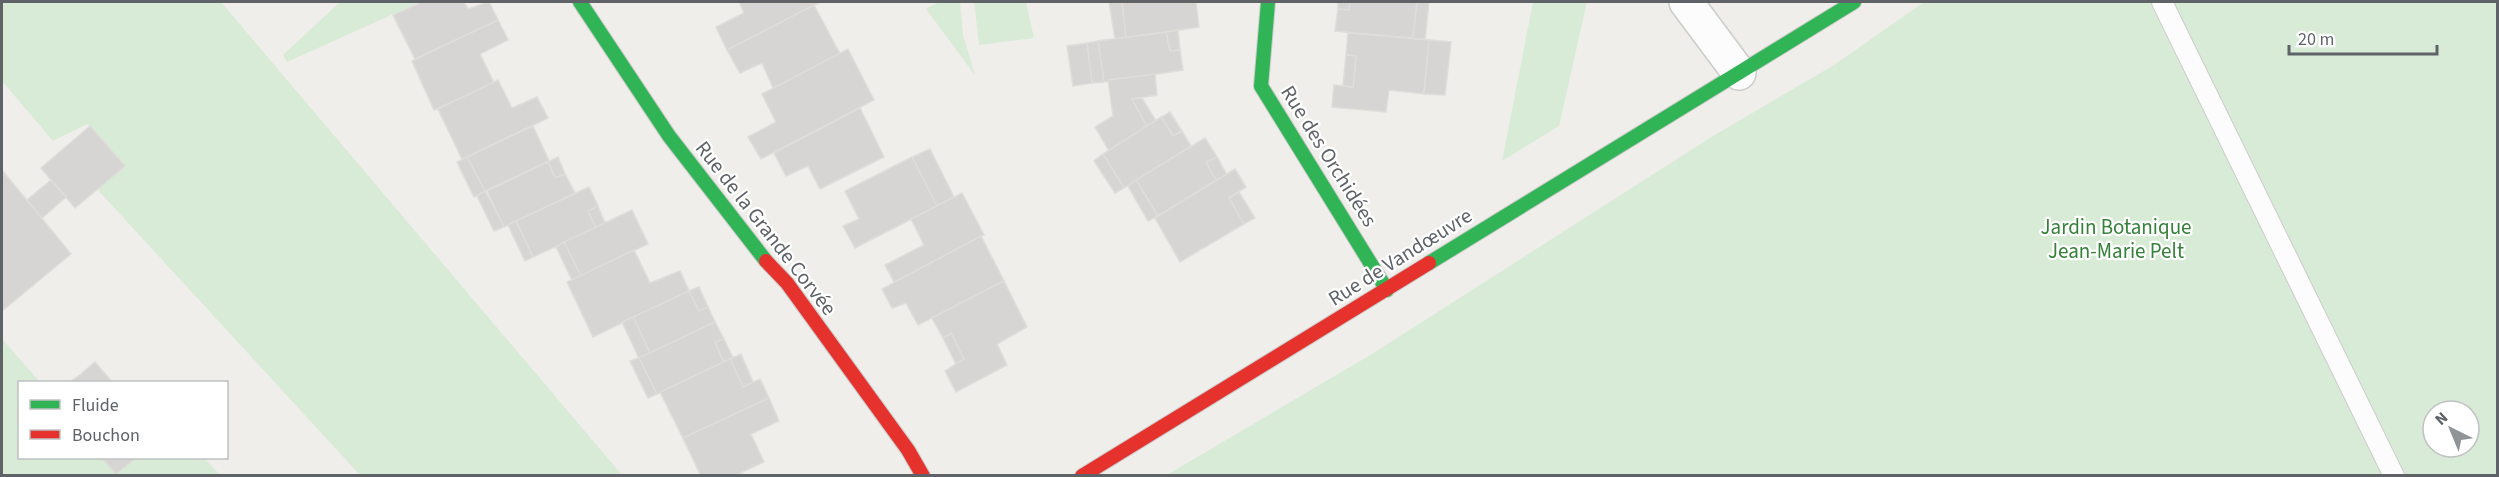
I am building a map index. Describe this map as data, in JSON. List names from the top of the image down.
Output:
{
  "streets": {
    "street": ["Rue des Orchidées", "Rue de la Grande Corvée", "Rue de Vandœuvre"]
  },
  "crossings": [
    ["Rue des Orchidées", "Rue de Vandœuvre"]
  ],
  "parks": ["Jardin Botanique Jean-Marie Pelt"],
  "legend": ["Fluide", "Bouchon"],
  "scale_bar": "20 m",
  "north": "top left"
}
